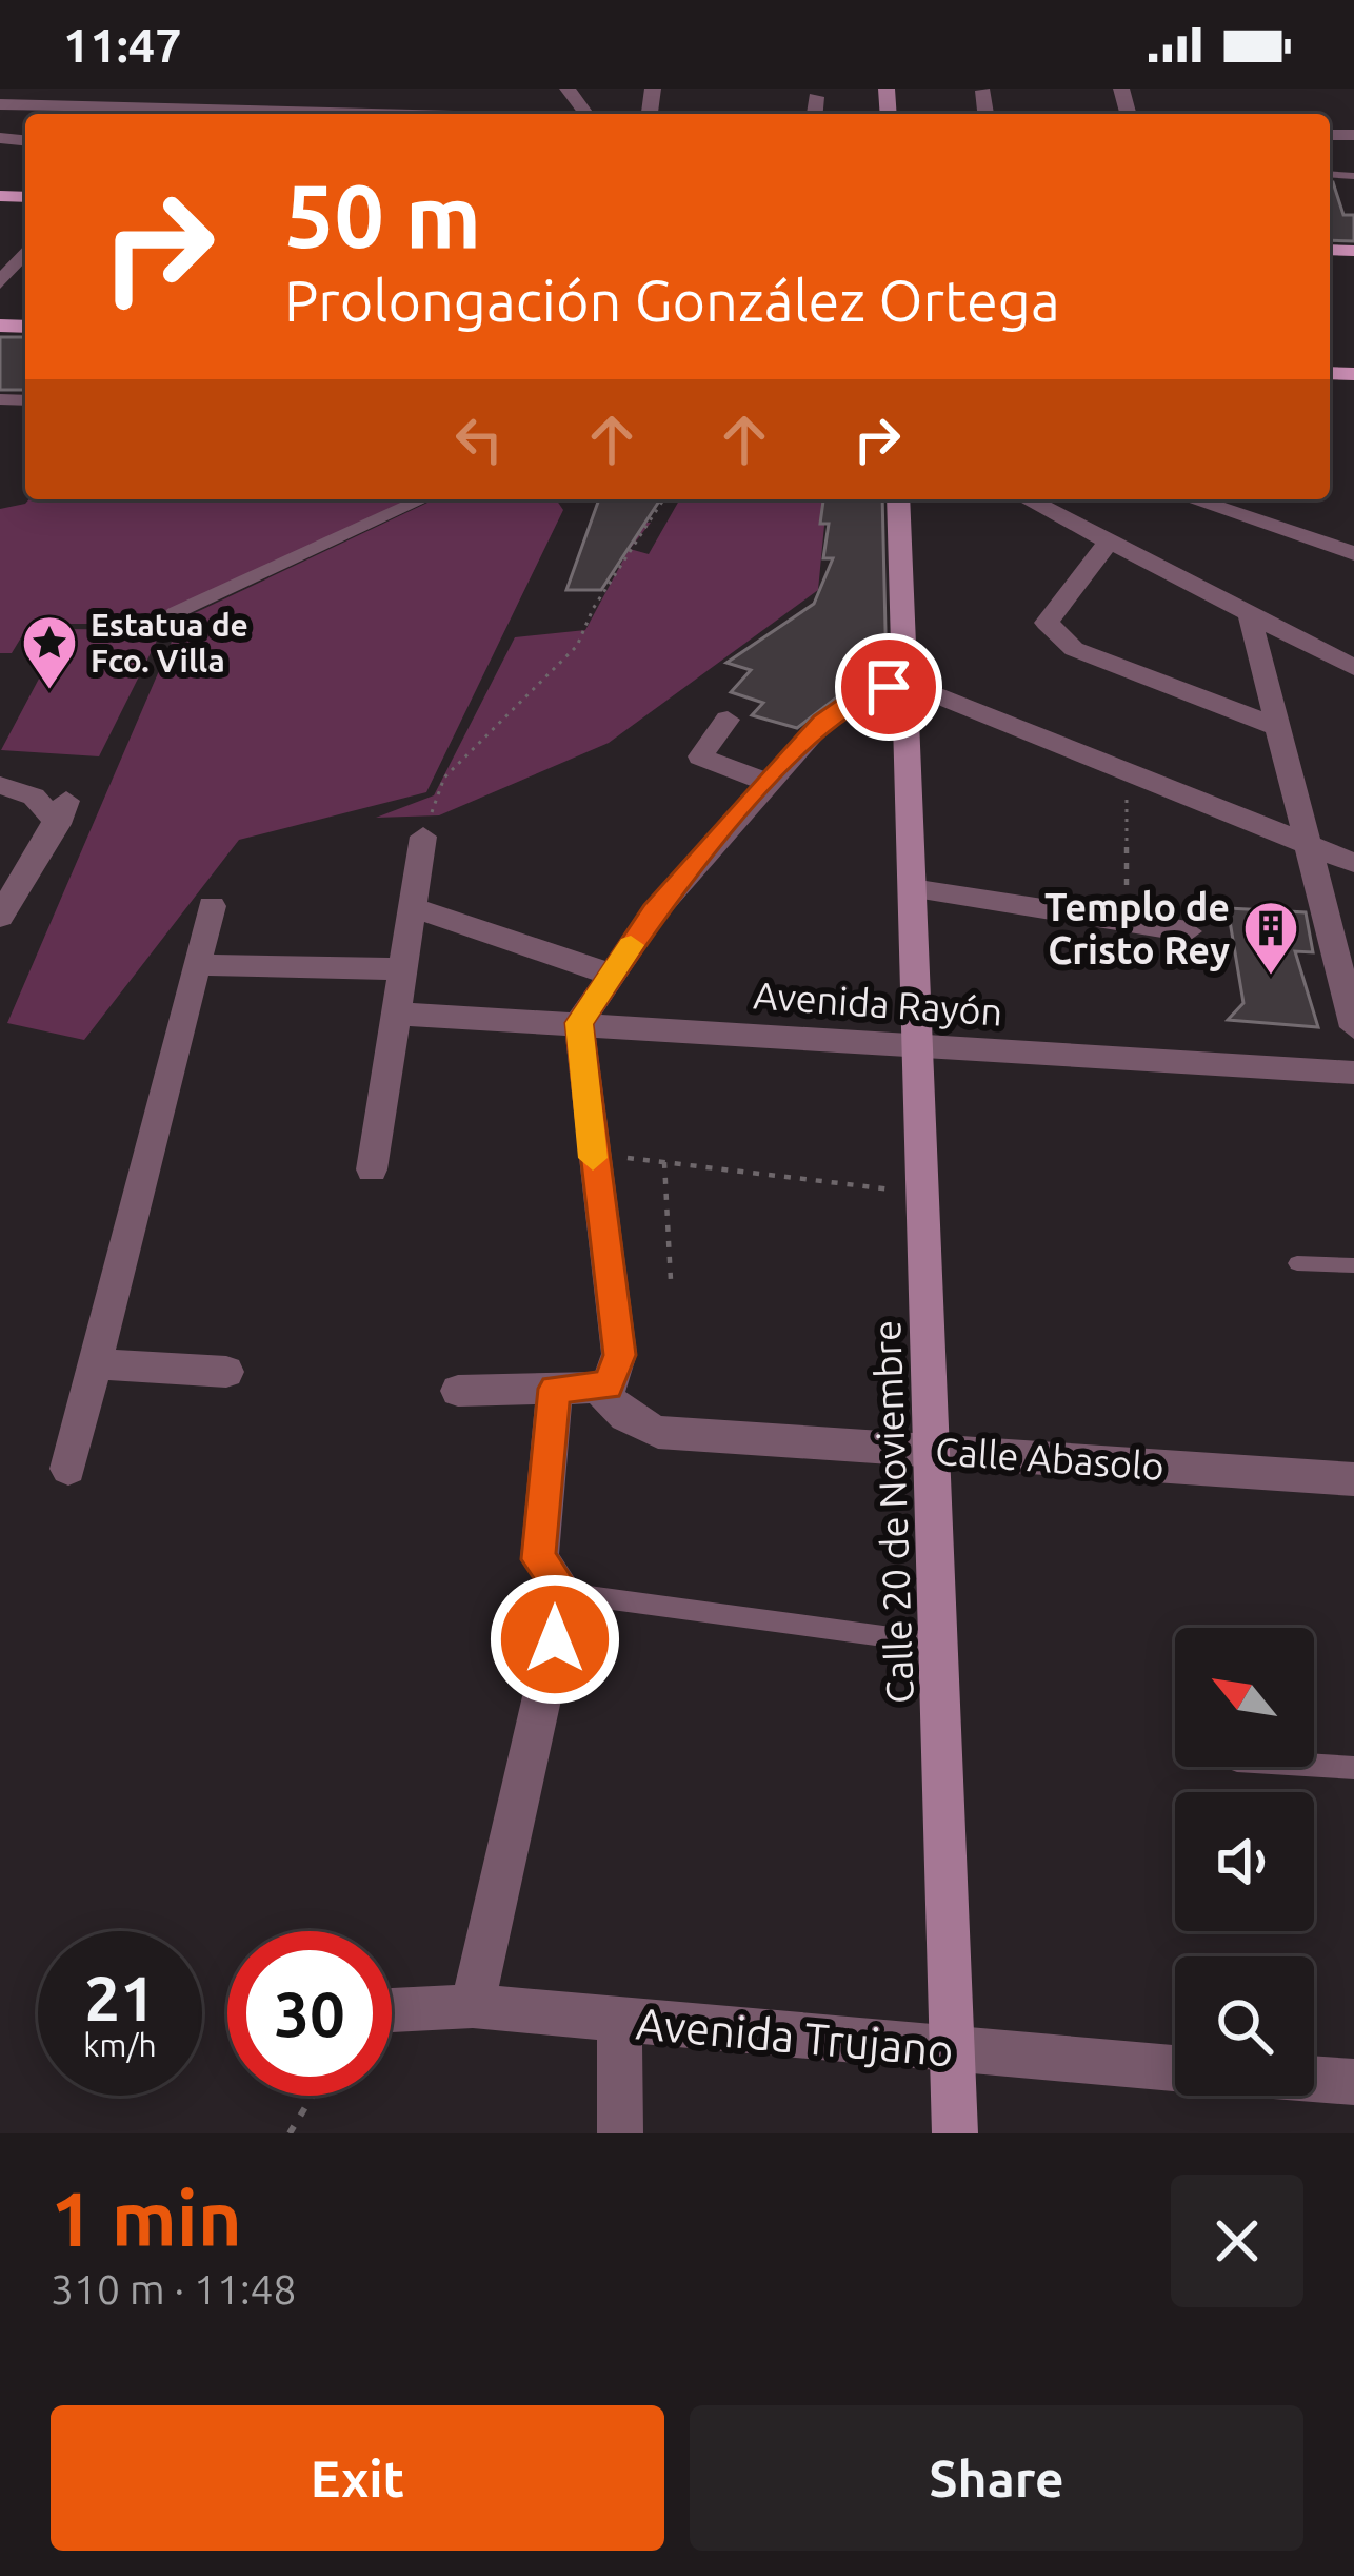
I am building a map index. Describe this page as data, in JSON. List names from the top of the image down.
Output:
{
  "streets": {
    "main road": ["Calle 20 de Noviembre"],
    "street": ["Avenida Rayón", "Calle Abasolo", "Avenida Trujano"]
  },
  "crossings": [
    ["Avenida Rayón", "Calle 20 de Noviembre"],
    ["Calle Abasolo", "Calle 20 de Noviembre"],
    ["Calle 20 de Noviembre", "Avenida Trujano"]
  ],
  "places": {
    "place": ["Estatua de Fco. Villa"],
    "building": ["Templo de Cristo Rey"]
  },
  "north": "top left",
  "page": {
    "status": "11:47",
    "turn": ["50 m", "Prolongación González Ortega"],
    "speed": "21 km/h",
    "limit": "30",
    "heading": ["1 min", "310 m · 11:48"],
    "buttons": ["Exit", "Share"]
  }
}
